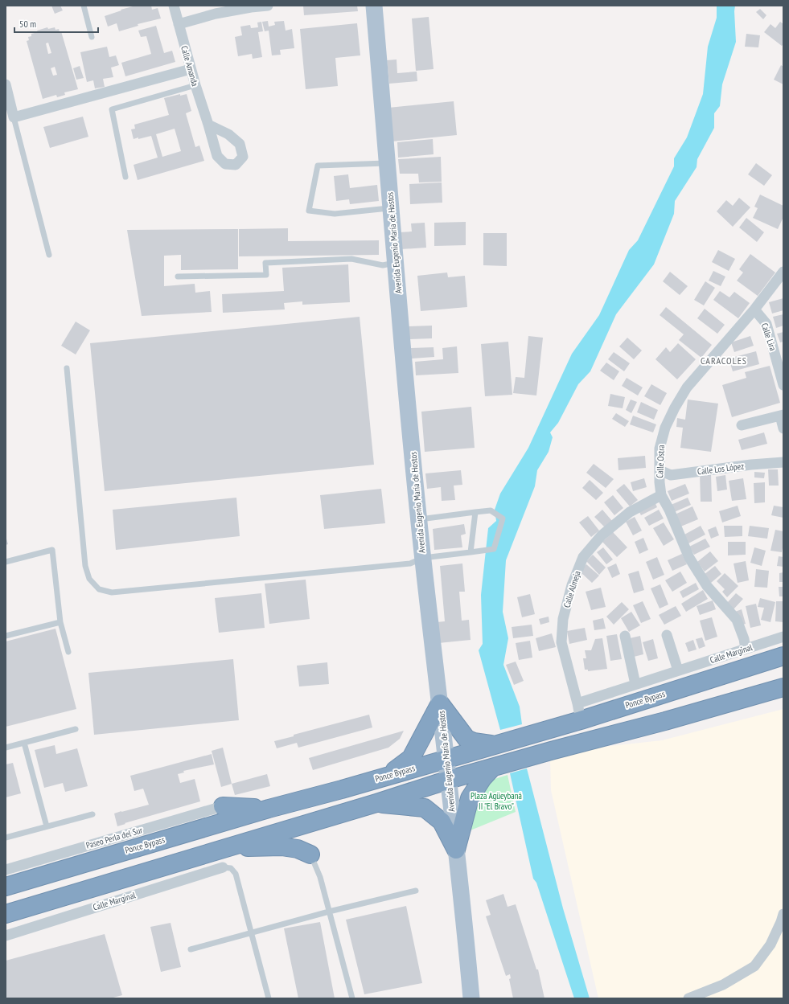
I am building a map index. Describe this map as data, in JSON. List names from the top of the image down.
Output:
{
  "streets": {
    "highway": ["Ponce Bypass"],
    "main road": ["Avenida Eugenio María de Hostos"],
    "street": [
      "Calle Amanda",
      "Calle Lira",
      "Calle Ostra",
      "Calle Los López",
      "Calle Almeja",
      "Calle Marginal",
      "Paseo Perla del Sur"
    ]
  },
  "crossings": [
    ["Avenida Eugenio María de Hostos", "Ponce Bypass"],
    ["Calle Lira", "Calle Ostra"],
    ["Calle Ostra", "Calle Los López"],
    ["Calle Ostra", "Calle Almeja"],
    ["Calle Ostra", "Calle Marginal"],
    ["Calle Almeja", "Calle Marginal"],
    ["Calle Almeja", "Ponce Bypass"]
  ],
  "districts": ["CARACOLES"],
  "parks": ["Plaza Agüeybaná II \"El Bravo\""],
  "scale_bar": "50 m"
}
